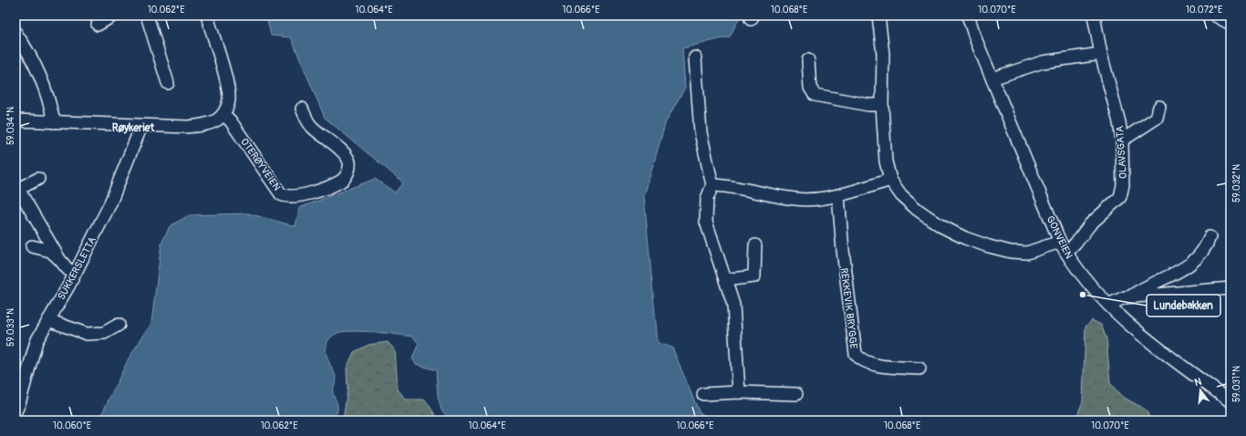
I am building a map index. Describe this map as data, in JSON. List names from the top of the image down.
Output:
{
  "streets": {
    "street": [
      "OLAVSGATA",
      "OTERØYVEIEN",
      "GONVEIEN",
      "SUKKERSLETTA",
      "REKKEVIK BRYGGE"
    ]
  },
  "crossings": [
    ["OLAVSGATA", "GONVEIEN"]
  ],
  "districts": ["Røykeriet"],
  "places": ["Lundebakken"],
  "north": "top",
  "coordinates": [
    "10.062°E",
    "10.064°E",
    "10.066°E",
    "10.068°E",
    "10.070°E",
    "10.072°E",
    "59.034°N",
    "59.032°N",
    "59.033°N",
    "59.031°N",
    "10.060°E"
  ]
}
